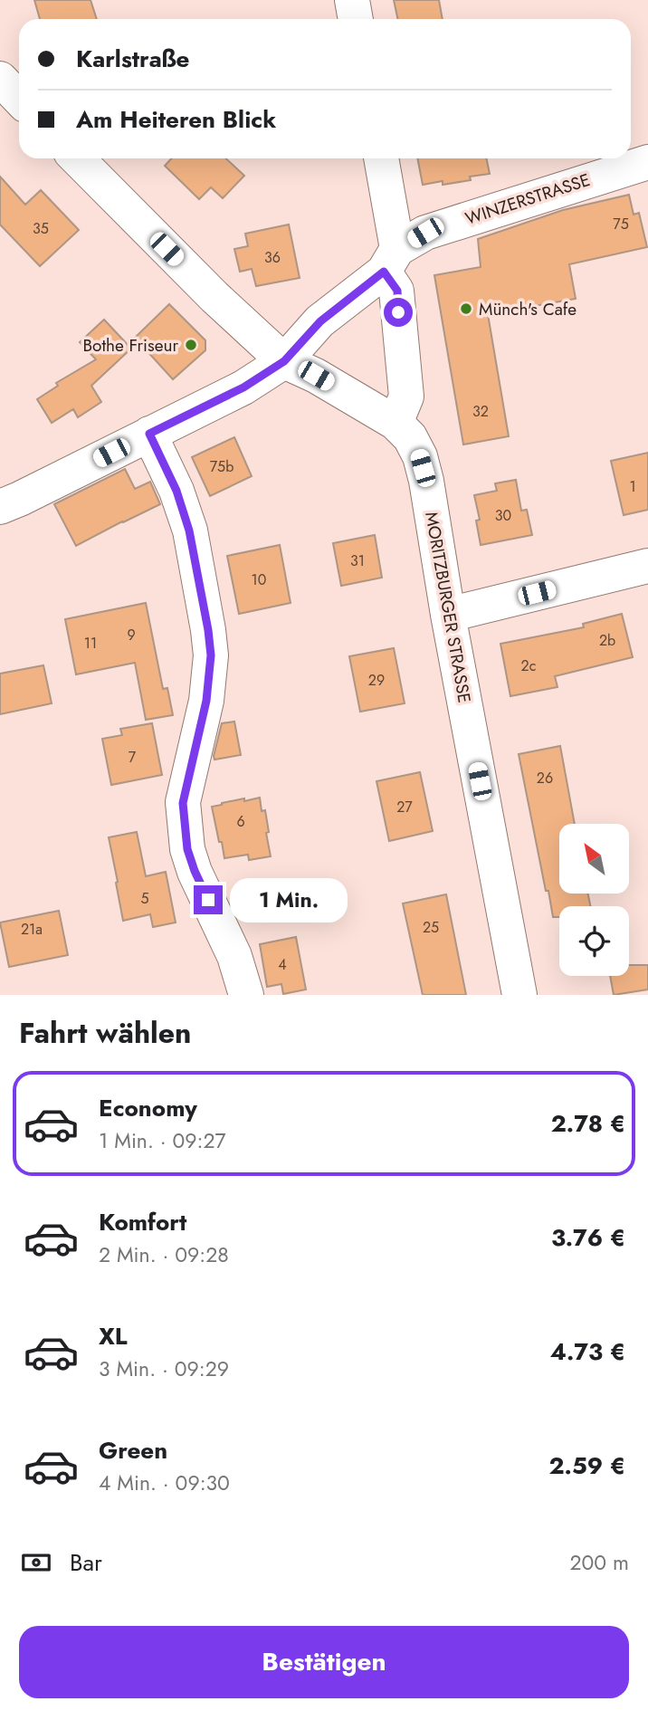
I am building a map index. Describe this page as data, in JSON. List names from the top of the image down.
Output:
{
  "streets": {
    "street": ["WINZERSTRASSE", "MORITZBURGER STRASSE"]
  },
  "crossings": [
    ["WINZERSTRASSE", "MORITZBURGER STRASSE"]
  ],
  "places": ["Münch's Cafe", "Bothe Friseur"],
  "house_numbers": [
    "75",
    "35",
    "36",
    "32",
    "75b",
    "1",
    "30",
    "31",
    "10",
    "9",
    "2b",
    "11",
    "2c",
    "29",
    "7",
    "26",
    "27",
    "6",
    "5",
    "25",
    "21a",
    "4"
  ],
  "north": "top left",
  "page": {
    "banner": ["Karlstraße", "Am Heiteren Blick"],
    "bubble": "1 Min.",
    "heading": "Fahrt wählen",
    "list": [
      {
        "name": "Economy",
        "note": "1 Min. · 09:27",
        "value": "2.78 €"
      },
      {
        "name": "Komfort",
        "note": "2 Min. · 09:28",
        "value": "3.76 €"
      },
      {
        "name": "XL",
        "note": "3 Min. · 09:29",
        "value": "4.73 €"
      },
      {
        "name": "Green",
        "note": "4 Min. · 09:30",
        "value": "2.59 €"
      }
    ],
    "pay": ["Bar", "200 m"],
    "buttons": "Bestätigen"
  }
}
